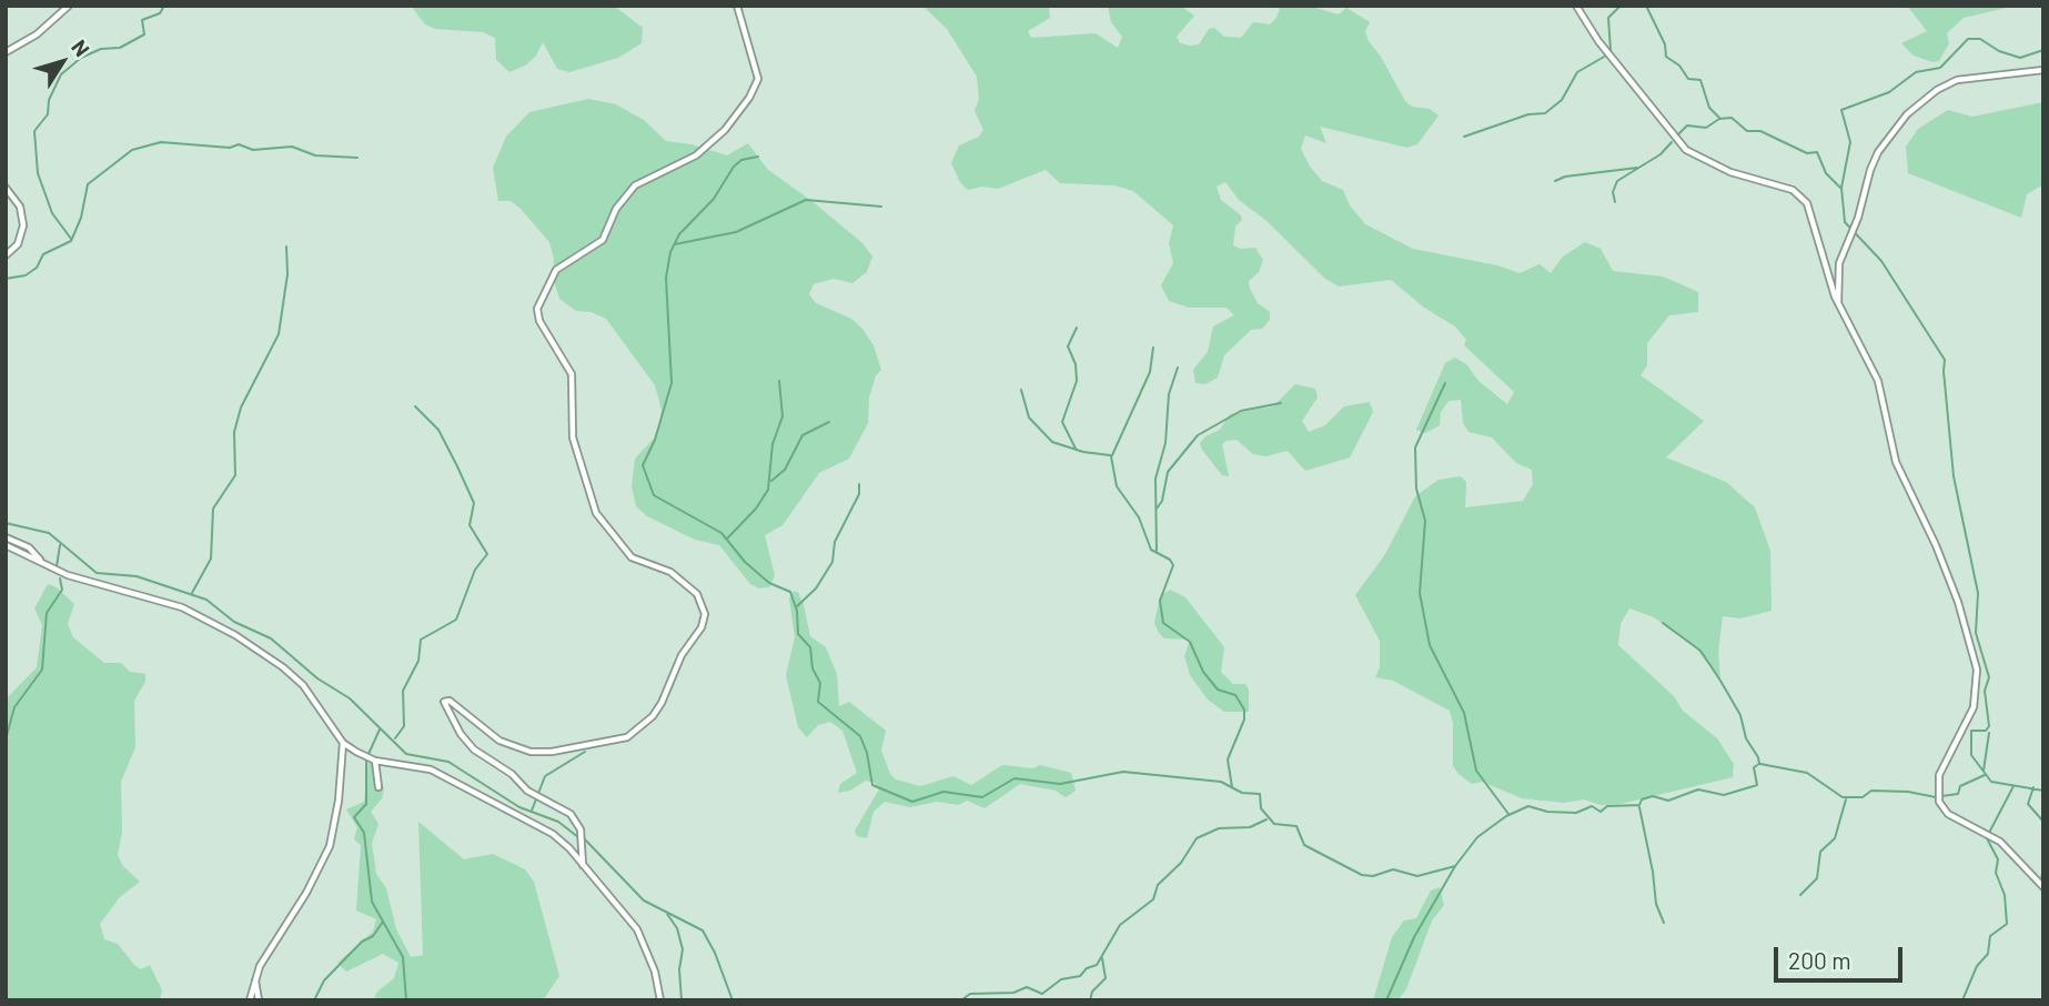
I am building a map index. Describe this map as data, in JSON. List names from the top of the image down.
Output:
{
  "scale_bar": "200 m",
  "north": "top right"
}
